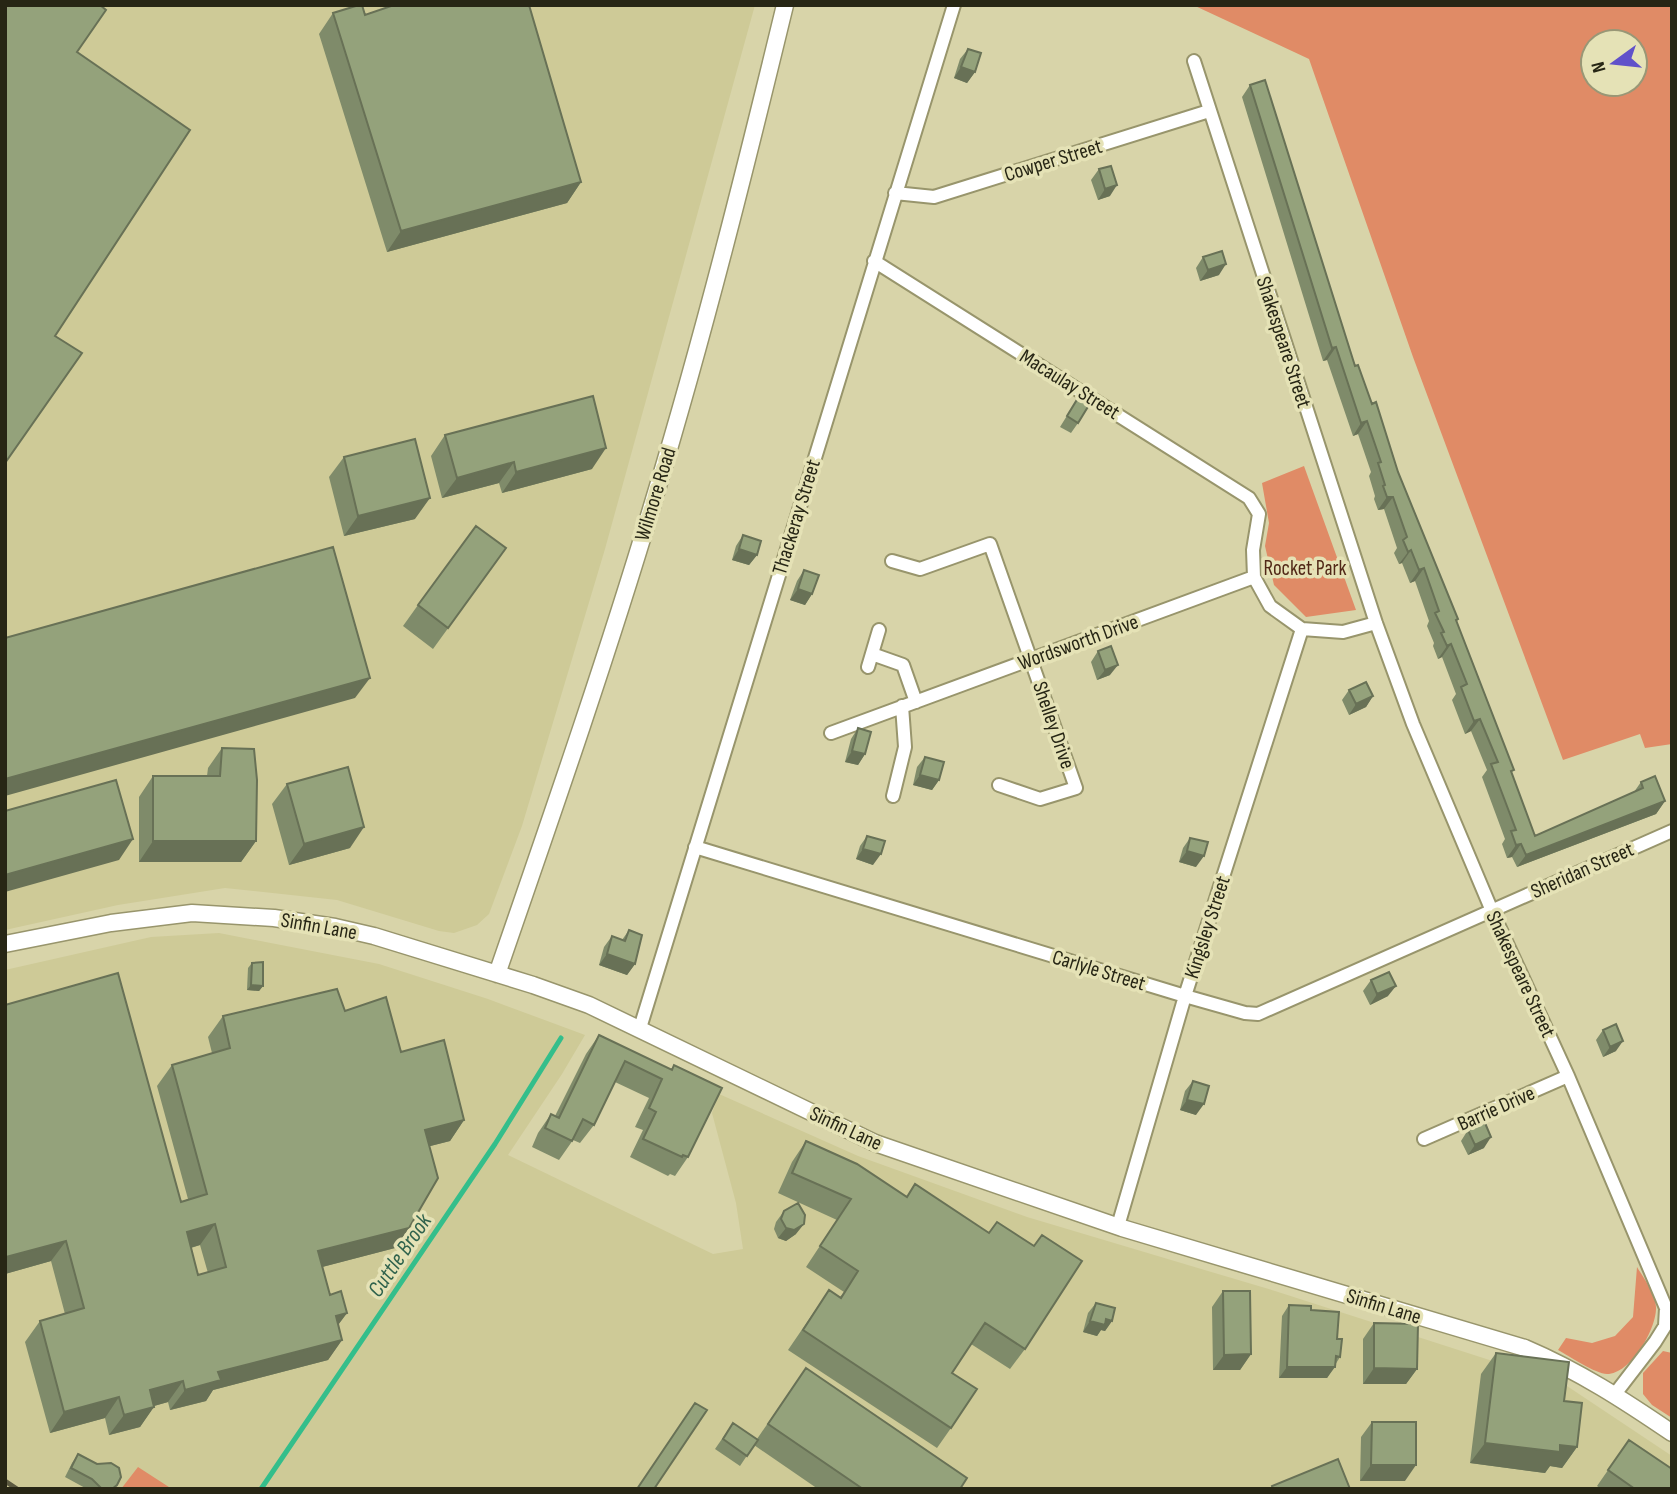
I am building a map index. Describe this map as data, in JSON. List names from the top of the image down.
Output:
{
  "streets": {
    "street": [
      "Cowper Street",
      "Shakespeare Street",
      "Macaulay Street",
      "Wilmore Road",
      "Thackeray Street",
      "Wordsworth Drive",
      "Shelley Drive",
      "Sheridan Street",
      "Sinfin Lane",
      "Kingsley Street",
      "Carlyle Street",
      "Barrie Drive"
    ]
  },
  "crossings": [
    ["Cowper Street", "Shakespeare Street"],
    ["Cowper Street", "Thackeray Street"],
    ["Shakespeare Street", "Sheridan Street"],
    ["Shakespeare Street", "Sinfin Lane"],
    ["Shakespeare Street", "Carlyle Street"],
    ["Shakespeare Street", "Barrie Drive"],
    ["Macaulay Street", "Thackeray Street"],
    ["Macaulay Street", "Wordsworth Drive"],
    ["Wilmore Road", "Sinfin Lane"],
    ["Thackeray Street", "Sinfin Lane"],
    ["Thackeray Street", "Carlyle Street"],
    ["Wordsworth Drive", "Shelley Drive"],
    ["Sheridan Street", "Carlyle Street"],
    ["Sinfin Lane", "Kingsley Street"],
    ["Kingsley Street", "Carlyle Street"]
  ],
  "water": ["Cuttle Brook"],
  "parks": ["Rocket Park"],
  "north": "left"
}
